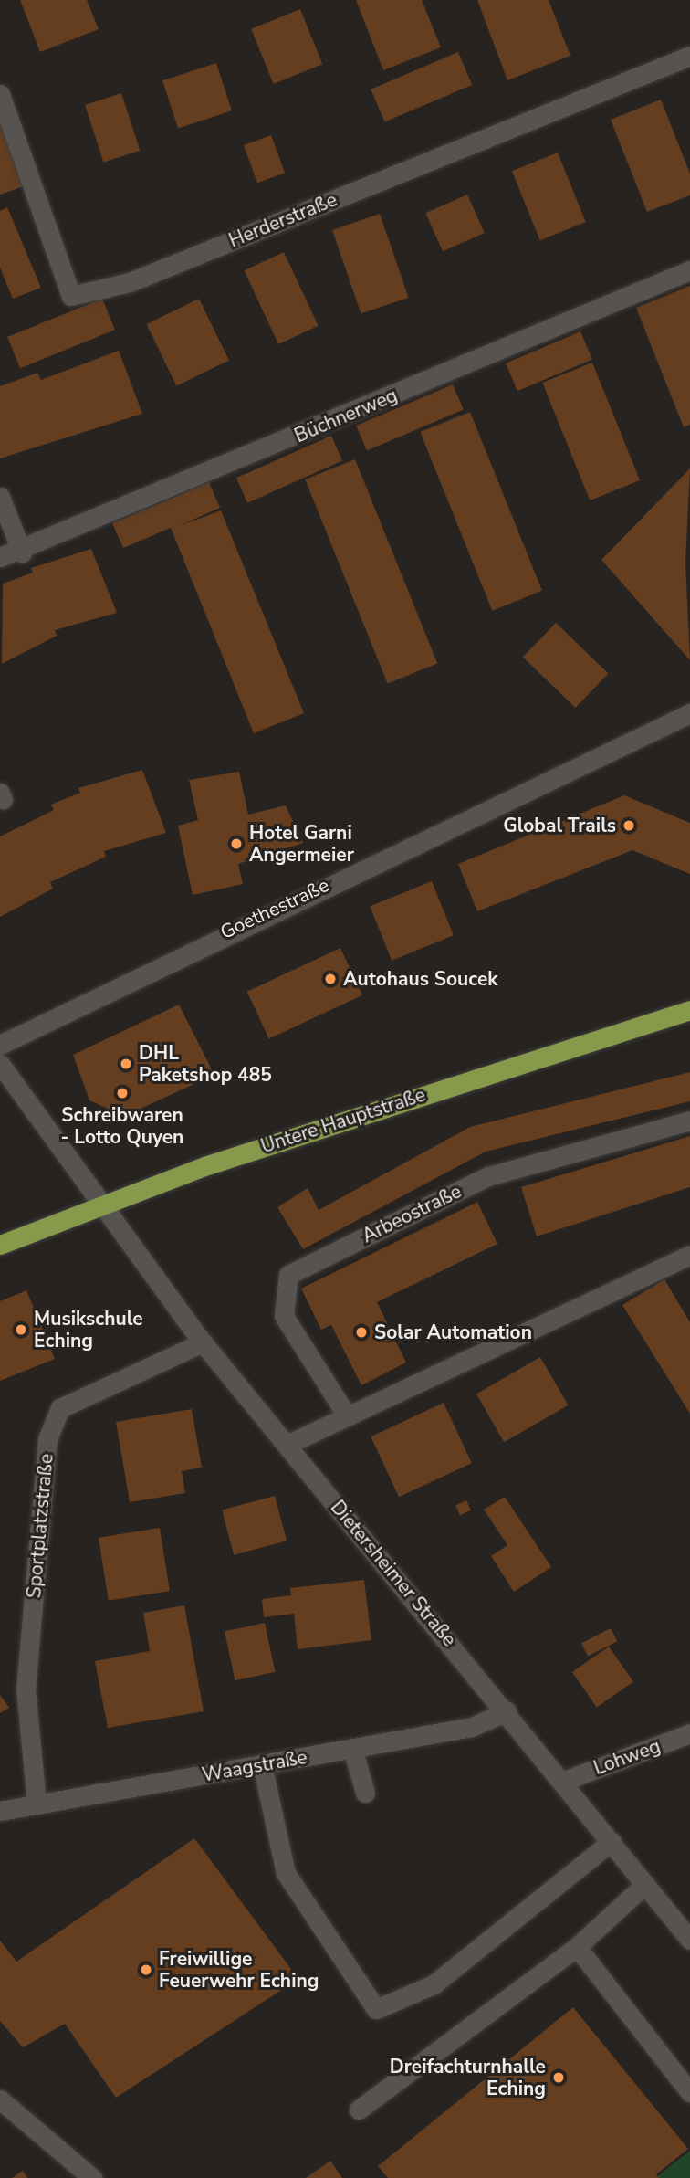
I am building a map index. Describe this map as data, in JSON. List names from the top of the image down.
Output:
{
  "streets": {
    "main road": ["Untere Hauptstraße"],
    "street": [
      "Herderstraße",
      "Büchnerweg",
      "Goethestraße",
      "Arbeostraße",
      "Sportplatzstraße",
      "Dietersheimer Straße",
      "Lohweg",
      "Waagstraße"
    ]
  },
  "crossings": [
    ["Untere Hauptstraße", "Dietersheimer Straße"],
    ["Sportplatzstraße", "Dietersheimer Straße"],
    ["Sportplatzstraße", "Waagstraße"],
    ["Dietersheimer Straße", "Lohweg"],
    ["Dietersheimer Straße", "Waagstraße"]
  ],
  "places": [
    "Global Trails",
    "Hotel Garni Angermeier",
    "Autohaus Soucek",
    "DHL Paketshop 485",
    "Schreibwaren - Lotto Quyen",
    "Musikschule Eching",
    "Solar Automation",
    "Freiwillige Feuerwehr Eching",
    "Dreifachturnhalle Eching"
  ]
}
